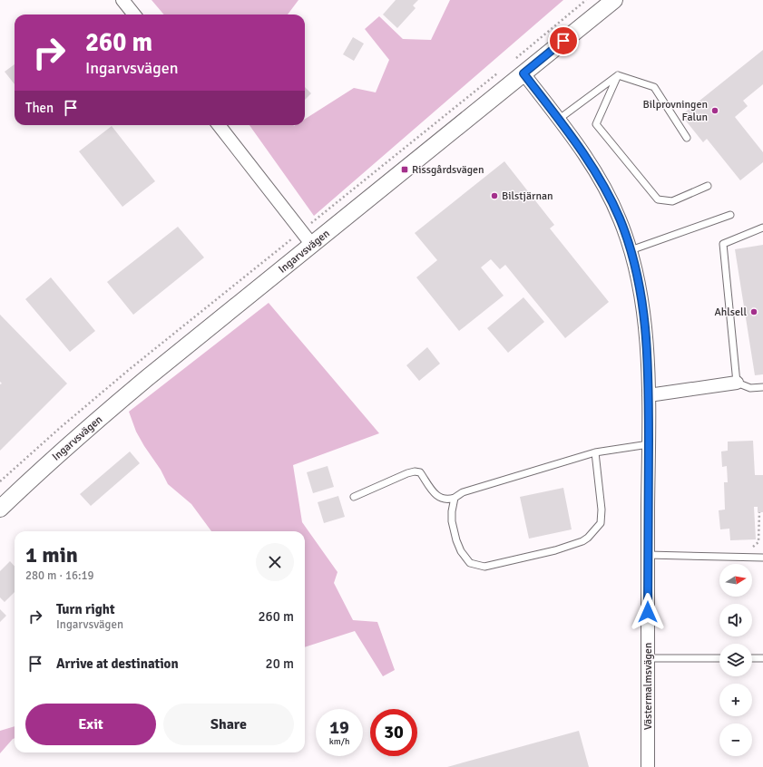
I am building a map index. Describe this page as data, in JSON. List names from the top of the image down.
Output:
{
  "streets": {
    "street": ["Ingarvsvägen", "Västermalmsvägen"]
  },
  "crossings": [
    ["Ingarvsvägen", "Västermalmsvägen"]
  ],
  "places": {
    "other": ["Bilprovningen Falun", "Bilstjärnan", "Ahlsell"],
    "transit": ["Rissgårdsvägen"]
  },
  "north": "right",
  "page": {
    "turn": ["260 m", "Ingarvsvägen"],
    "then": "Then",
    "heading": ["1 min", "280 m · 16:19"],
    "map_buttons": ["+", "−"],
    "list": [
      {
        "name": "Turn right",
        "note": "Ingarvsvägen",
        "value": "260 m"
      },
      {
        "name": "Arrive at destination",
        "value": "20 m"
      }
    ],
    "buttons": ["Exit", "Share"],
    "speed": "19 km/h",
    "limit": "30"
  }
}
